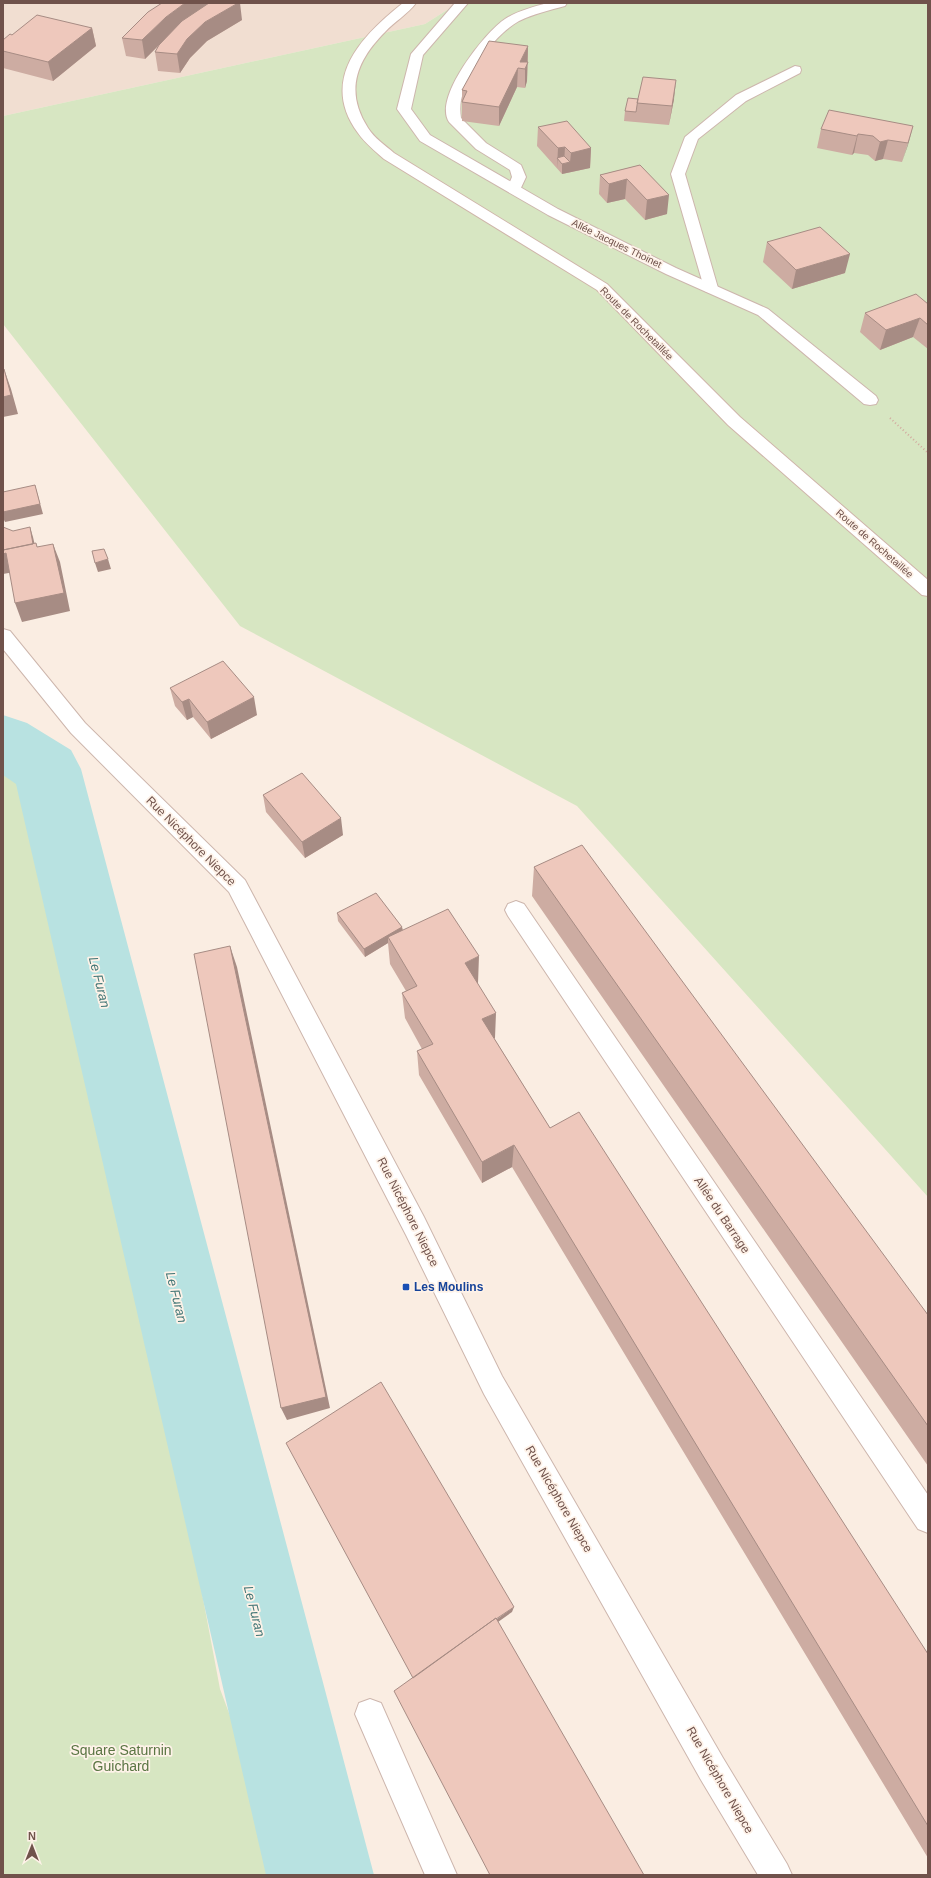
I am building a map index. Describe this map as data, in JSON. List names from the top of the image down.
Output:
{
  "streets": {
    "street": [
      "Allée Jacques Thoinet",
      "Route de Rochetaillée",
      "Rue Nicéphore Niepce",
      "Allée du Barrage"
    ]
  },
  "water": ["Le Furan"],
  "parks": ["Square Saturnin Guichard"],
  "places": {
    "transit": ["Les Moulins"]
  },
  "north": "top"
}
